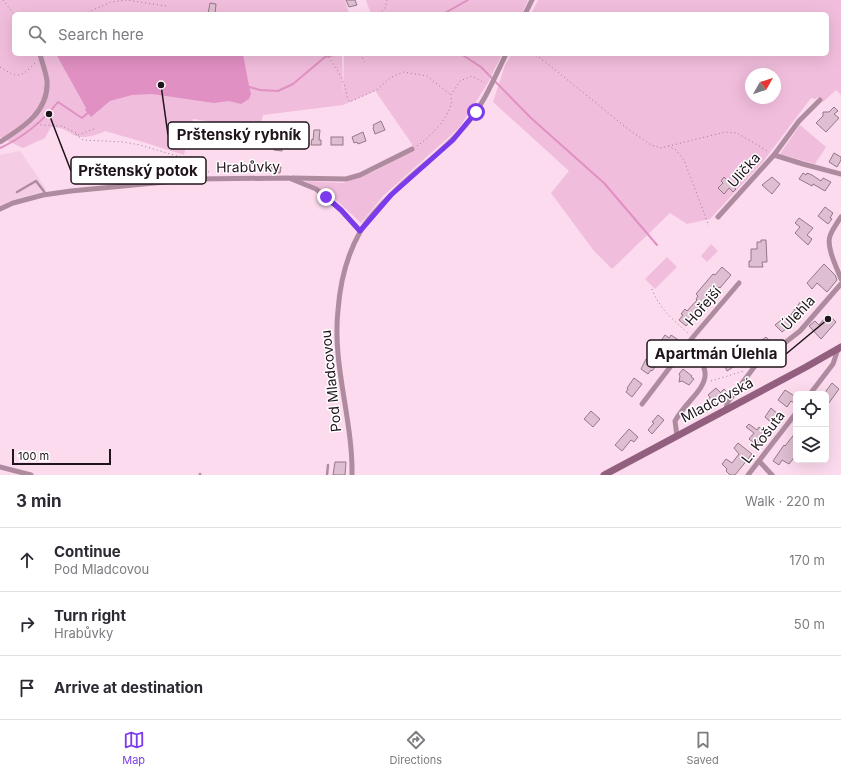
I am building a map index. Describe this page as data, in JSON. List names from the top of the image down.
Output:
{
  "streets": {
    "street": [
      "Hrabůvky",
      "Ulička",
      "Hořejší",
      "Úlehla",
      "Pod Mladcovou",
      "Mladcovská",
      "L. Košuta"
    ]
  },
  "crossings": [
    ["Hrabůvky", "Pod Mladcovou"],
    ["Hořejší", "Mladcovská"],
    ["Úlehla", "Mladcovská"]
  ],
  "places": ["Prštenský rybník", "Prštenský potok", "Apartmán Úlehla"],
  "scale_bar": "100 m",
  "north": "top right",
  "page": {
    "search": "Search here",
    "scale": "100 m",
    "heading": ["3 min", "Walk · 220 m"],
    "list": [
      ["Continue", "Pod Mladcovou", "170 m"],
      ["Turn right", "Hrabůvky", "50 m"],
      "Arrive at destination"
    ],
    "nav": ["Map", "Directions", "Saved"]
  }
}
